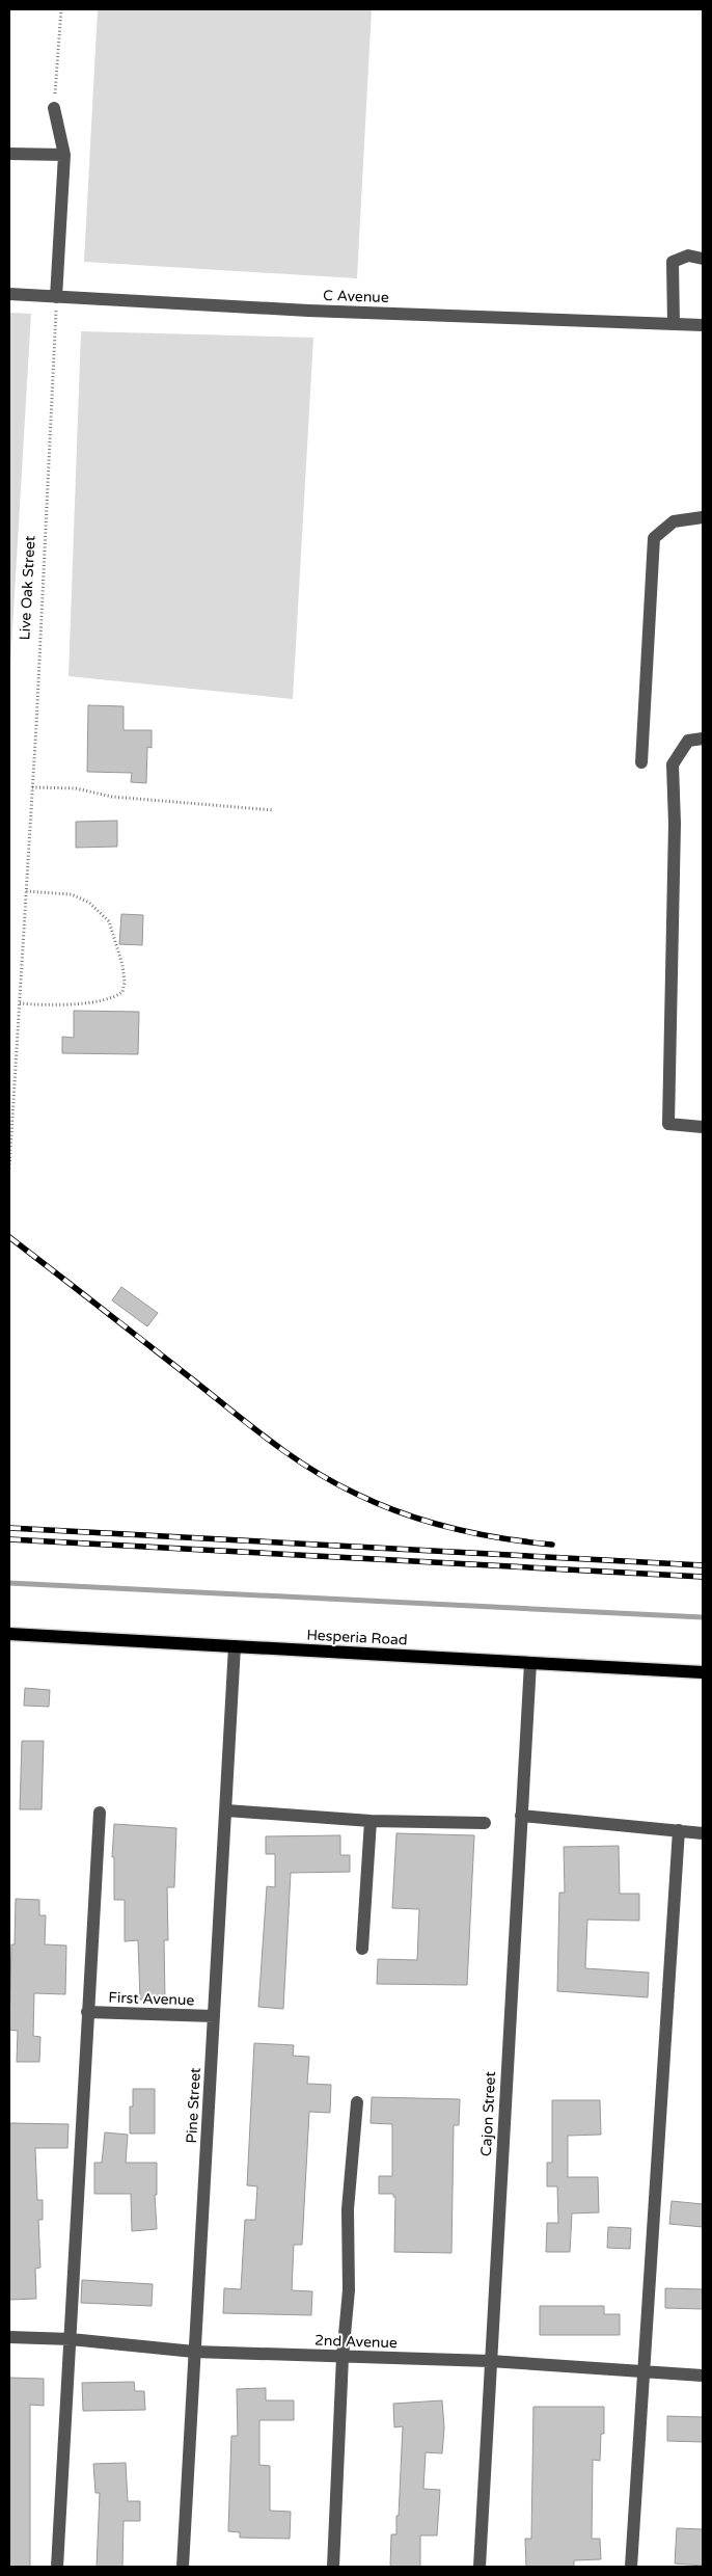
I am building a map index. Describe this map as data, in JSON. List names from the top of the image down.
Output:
{
  "streets": {
    "main road": ["Hesperia Road"],
    "street": [
      "C Avenue",
      "First Avenue",
      "Pine Street",
      "Cajon Street",
      "2nd Avenue"
    ],
    "path": ["Live Oak Street"]
  },
  "crossings": [
    ["C Avenue", "Live Oak Street"],
    ["Hesperia Road", "Pine Street"],
    ["Hesperia Road", "Cajon Street"],
    ["First Avenue", "Pine Street"],
    ["Pine Street", "2nd Avenue"],
    ["Cajon Street", "2nd Avenue"]
  ]
}
